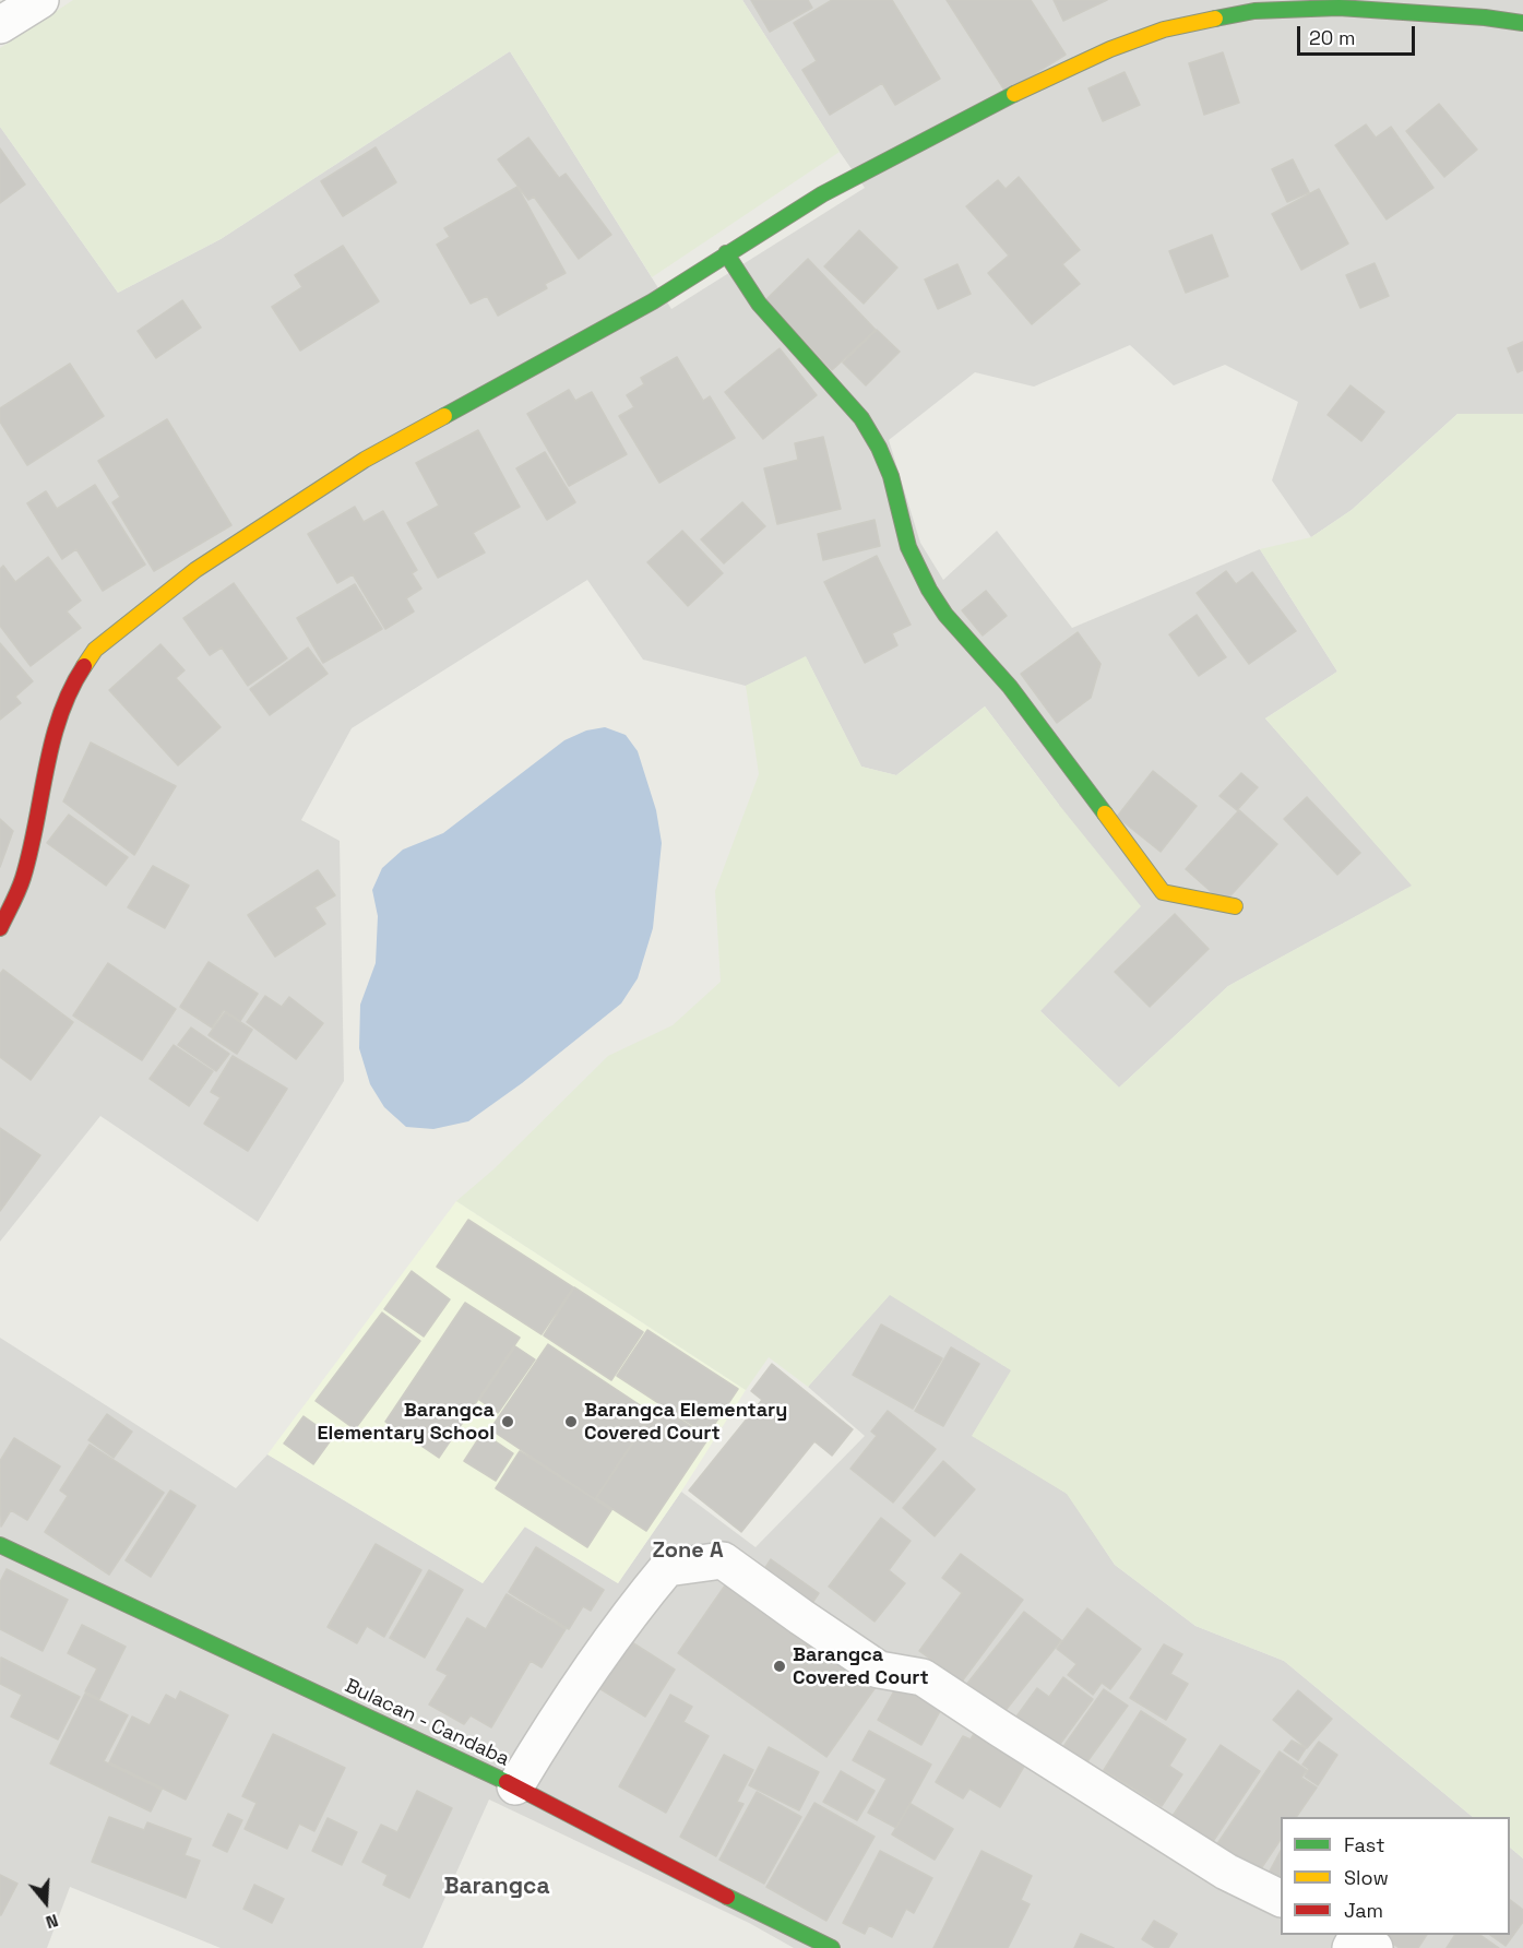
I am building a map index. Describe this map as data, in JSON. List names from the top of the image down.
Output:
{
  "streets": {
    "street": ["Bulacan - Candaba"]
  },
  "districts": ["Zone A", "Barangca"],
  "places": ["Barangca Elementary School", "Barangca Elementary Covered Court", "Barangca Covered Court"],
  "legend": ["Fast", "Slow", "Jam"],
  "scale_bar": "20 m",
  "north": "bottom"
}
